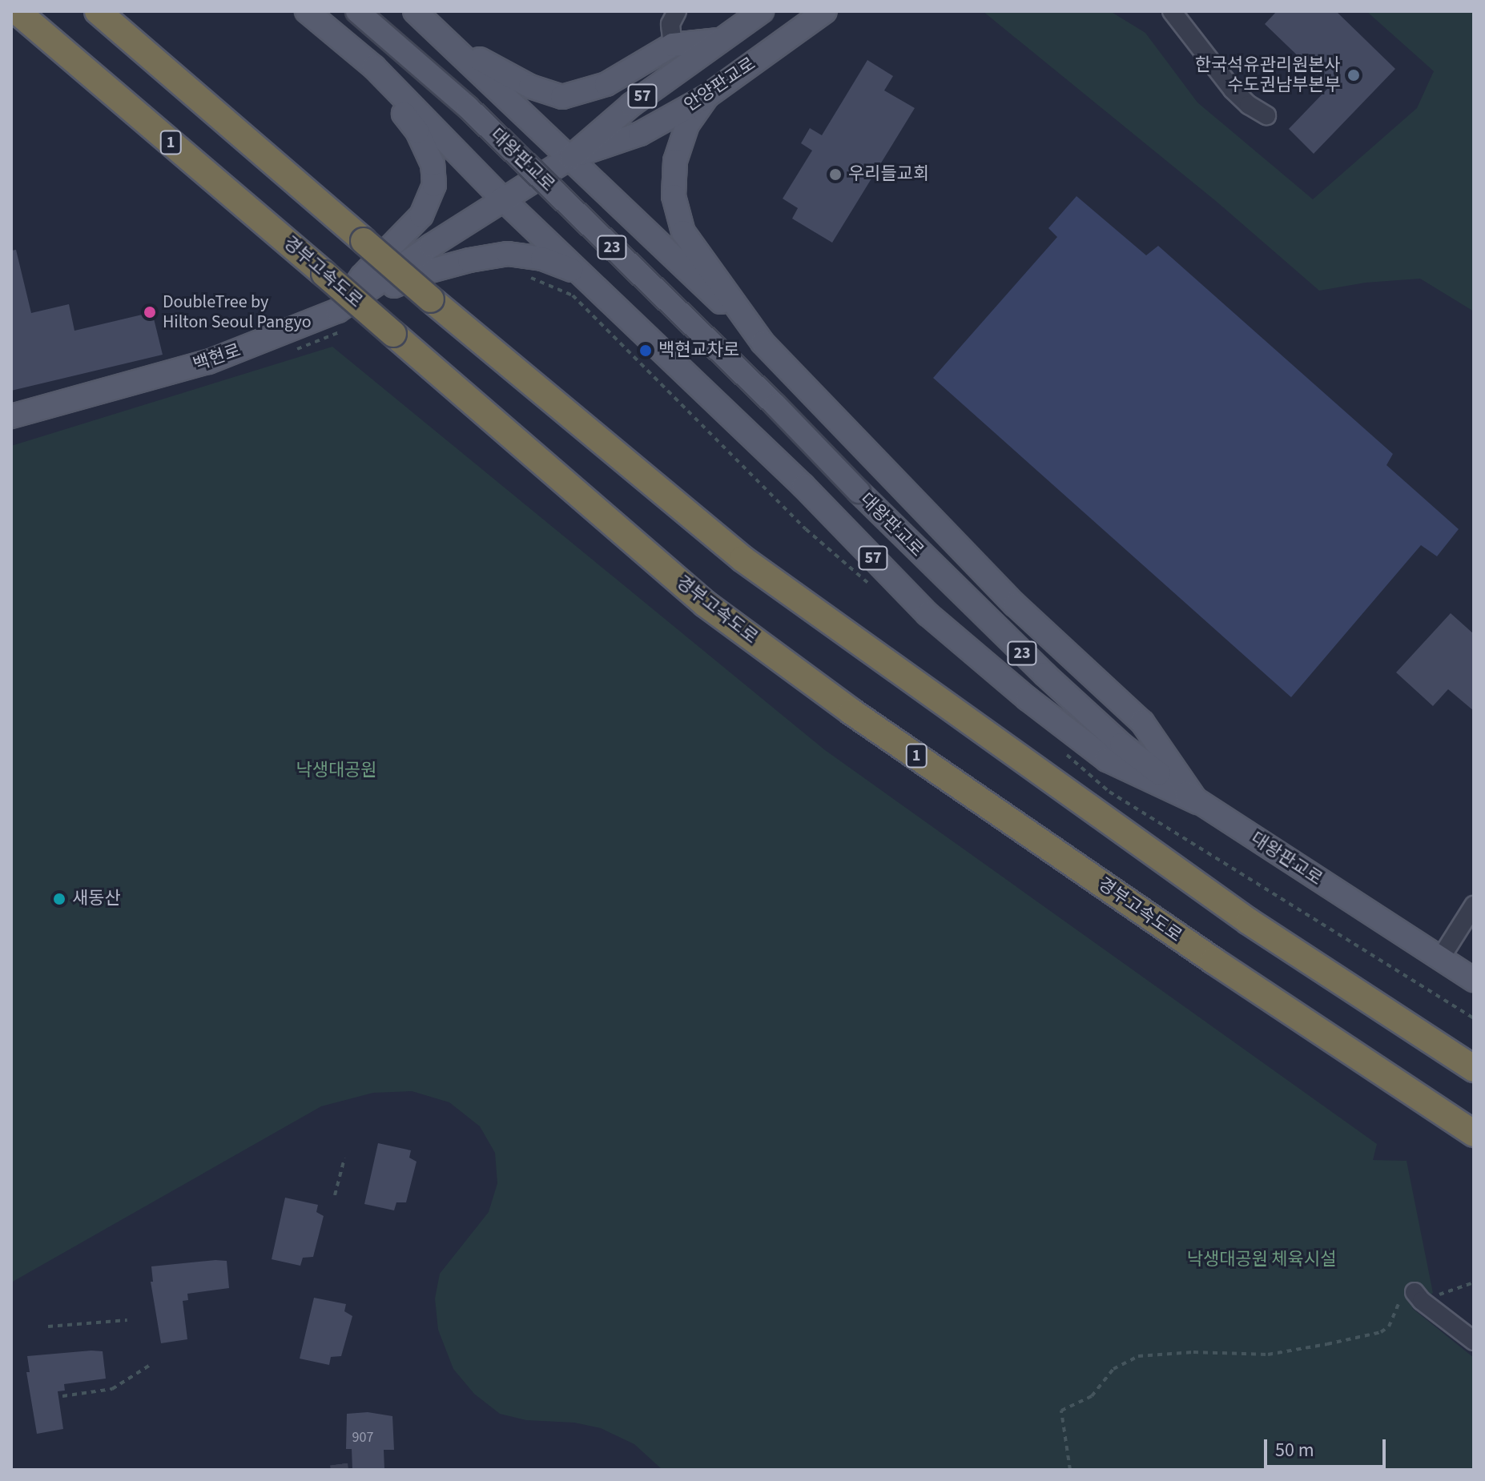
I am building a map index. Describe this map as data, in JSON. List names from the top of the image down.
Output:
{
  "streets": {
    "highway": ["1", "경부고속도로"],
    "main road": [
      "안양판교로",
      "57",
      "대왕판교로",
      "23",
      "백현로"
    ]
  },
  "crossings": [
    ["안양판교로", "57"],
    ["안양판교로", "대왕판교로"],
    ["안양판교로", "백현로"],
    ["57", "대왕판교로"],
    ["57", "백현로"]
  ],
  "parks": ["낙생대공원", "낙생대공원 체육시설"],
  "places": [
    "한국석유관리원본사 수도권남부본부",
    "우리들교회",
    "DoubleTree by Hilton Seoul Pangyo",
    "백현교차로",
    "새동산"
  ],
  "house_numbers": ["907"],
  "scale_bar": "50 m"
}
